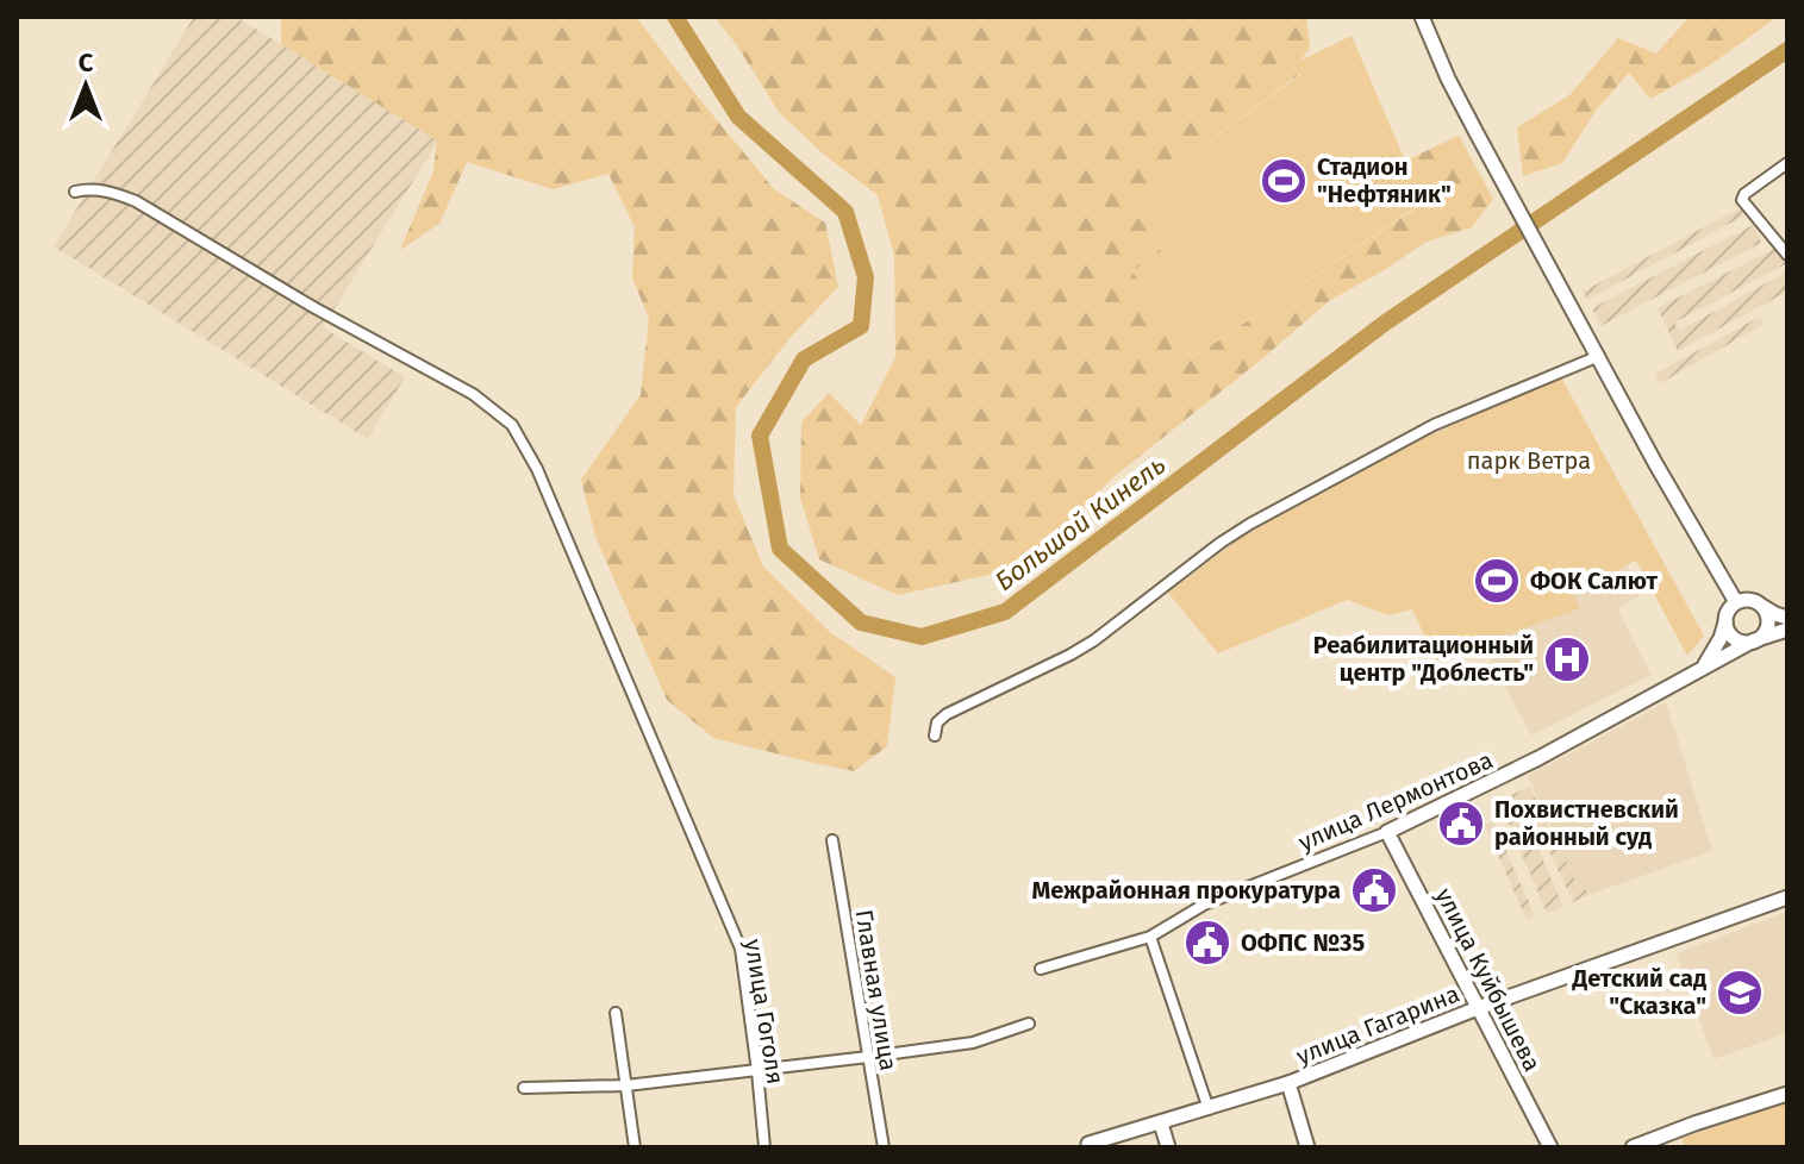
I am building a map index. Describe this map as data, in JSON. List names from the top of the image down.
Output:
{
  "streets": {
    "main road": ["улица Лермонтова", "улица Куйбышева", "улица Гагарина"],
    "street": ["Главная улица", "улица Гоголя"]
  },
  "crossings": [
    ["улица Лермонтова", "улица Куйбышева"],
    ["улица Куйбышева", "улица Гагарина"]
  ],
  "water": ["Большой Кинель"],
  "parks": ["парк Ветра"],
  "places": {
    "sports": ["Стадион \"Нефтяник\"", "ФОК Салют"],
    "hospital": ["Реабилитационный центр \"Доблесть\""],
    "public building": ["Похвистневский районный суд", "Межрайонная прокуратура", "ОФПС №35"],
    "school or university": ["Детский сад \"Сказка\""]
  },
  "north": "top"
}
